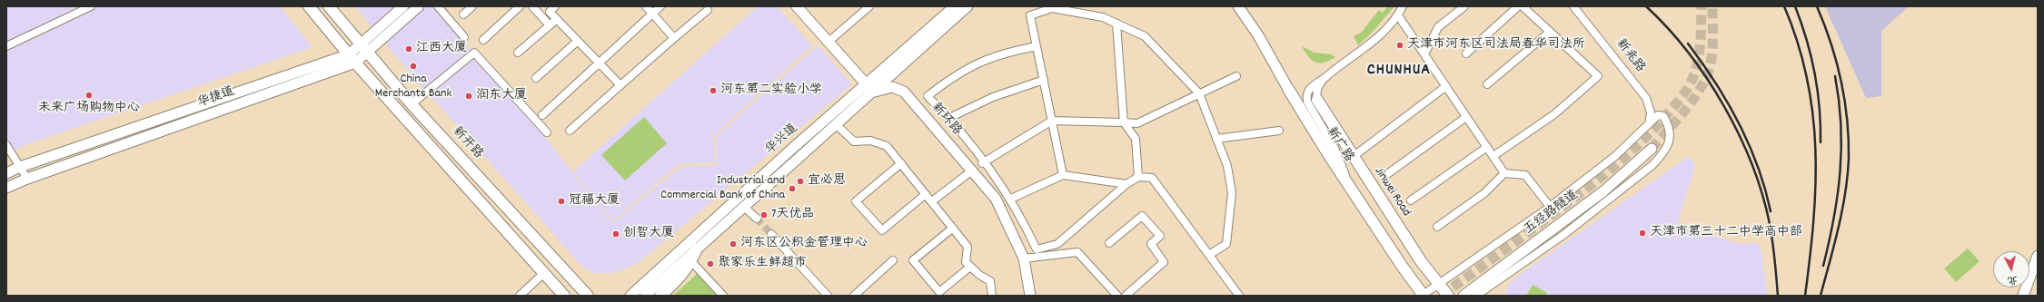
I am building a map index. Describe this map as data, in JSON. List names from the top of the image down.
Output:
{
  "streets": {
    "main road": ["新开路", "新广路", "Jinwei Road"],
    "street": [
      "新兆路",
      "华捷道",
      "新环路",
      "华兴道",
      "五经路隧道"
    ]
  },
  "crossings": [
    ["华捷道", "新开路"],
    ["新环路", "华兴道"]
  ],
  "districts": ["CHUNHUA"],
  "places": [
    "天津市河东区司法局春华司法所",
    "江西大厦",
    "China Merchants Bank",
    "河东第二实验小学",
    "未来广场购物中心",
    "润东大厦",
    "宜必思",
    "Industrial and Commercial Bank of China",
    "冠福大厦",
    "7天优品",
    "天津市第三十二中学高中部",
    "创智大厦",
    "河东区公积金管理中心",
    "聚家乐生鲜超市"
  ],
  "north": "bottom"
}
